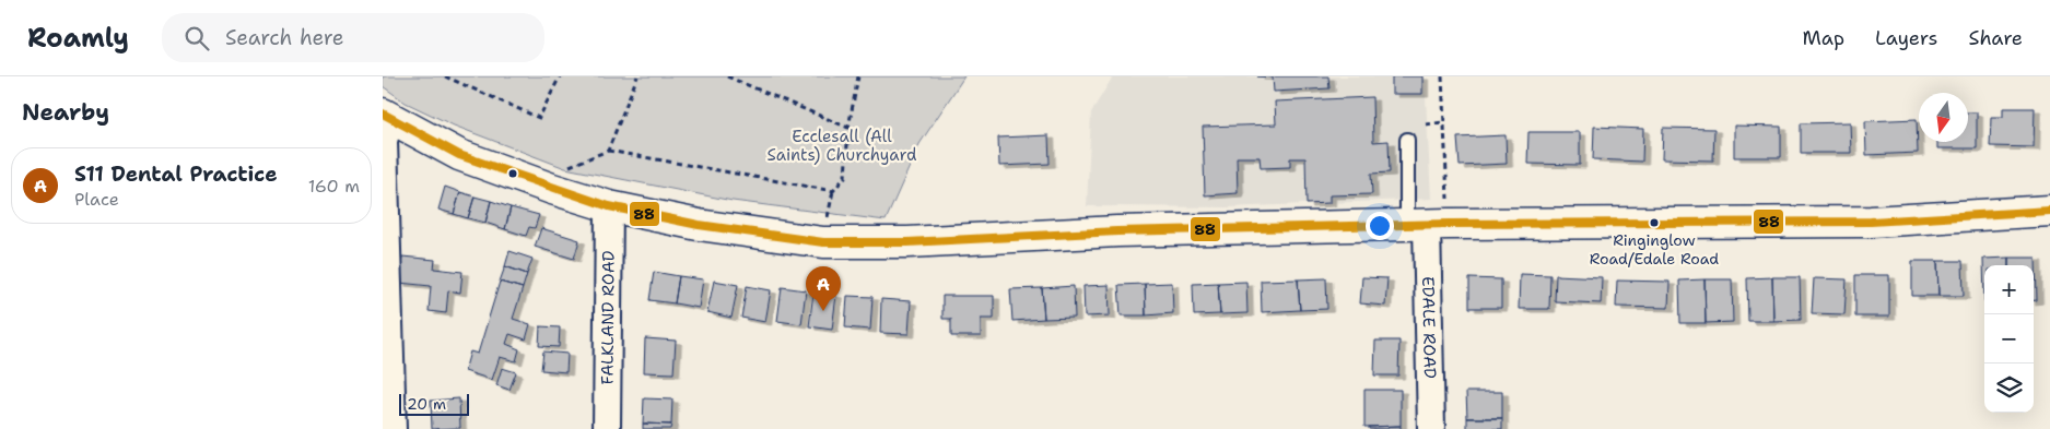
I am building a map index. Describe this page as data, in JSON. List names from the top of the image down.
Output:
{
  "streets": {
    "street": ["FALKLAND ROAD", "EDALE ROAD"]
  },
  "parks": ["Ecclesall (All Saints) Churchyard"],
  "places": ["Ringinglow Road/Edale Road"],
  "lines": ["transit line 88"],
  "scale_bar": "20 m",
  "north": "bottom",
  "page": {
    "header": "Roamly",
    "search": "Search here",
    "nav": ["Map", "Layers", "Share"],
    "heading": "Nearby",
    "list": [
      {
        "mark": "A",
        "name": "S11 Dental Practice",
        "note": "Place",
        "value": "160 m"
      }
    ],
    "map_buttons": ["+", "−"],
    "pins": "A",
    "scale": "20 m"
  }
}
